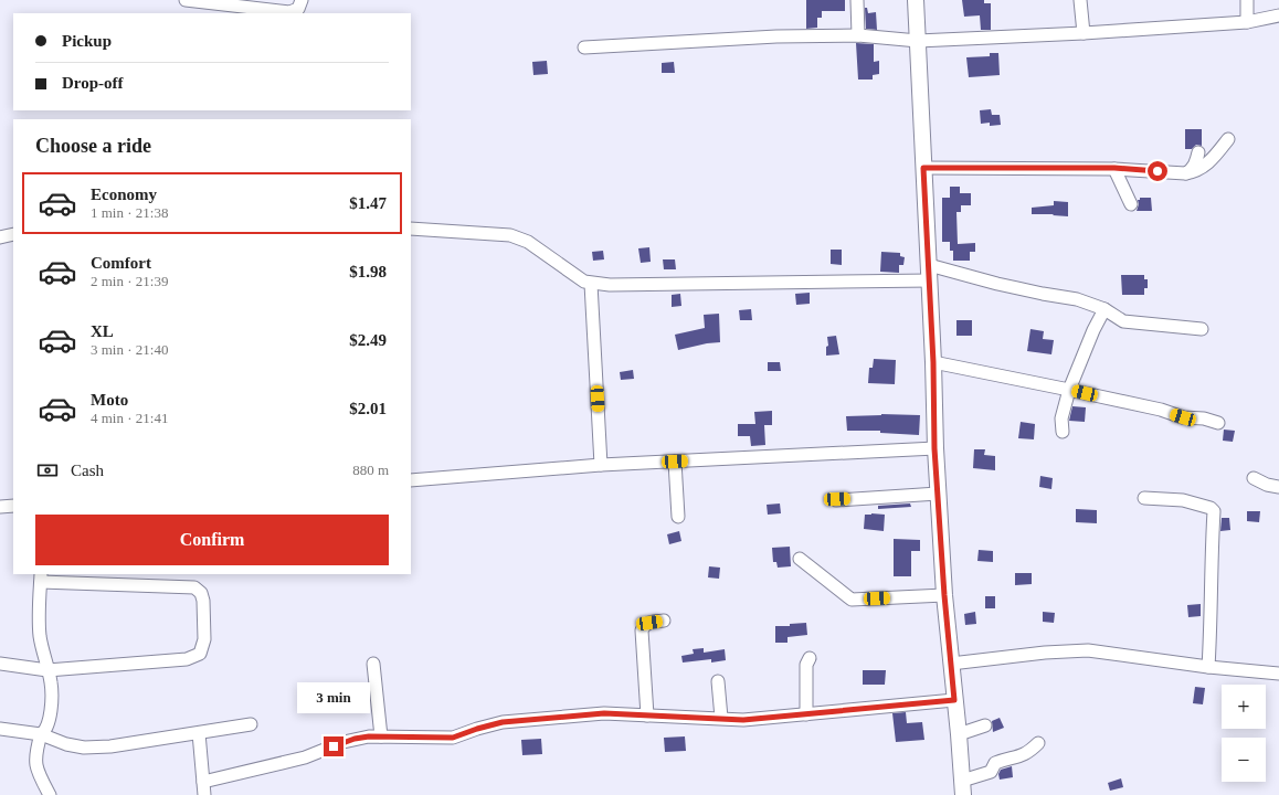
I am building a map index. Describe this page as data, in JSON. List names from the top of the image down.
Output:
{
  "page": {
    "banner": ["Pickup", "Drop-off"],
    "heading": "Choose a ride",
    "list": [
      {
        "name": "Economy",
        "note": "1 min · 21:38",
        "value": "$1.47"
      },
      {
        "name": "Comfort",
        "note": "2 min · 21:39",
        "value": "$1.98"
      },
      {
        "name": "XL",
        "note": "3 min · 21:40",
        "value": "$2.49"
      },
      {
        "name": "Moto",
        "note": "4 min · 21:41",
        "value": "$2.01"
      }
    ],
    "pay": ["Cash", "880 m"],
    "buttons": "Confirm",
    "bubble": "3 min",
    "map_buttons": ["+", "−"]
  }
}
